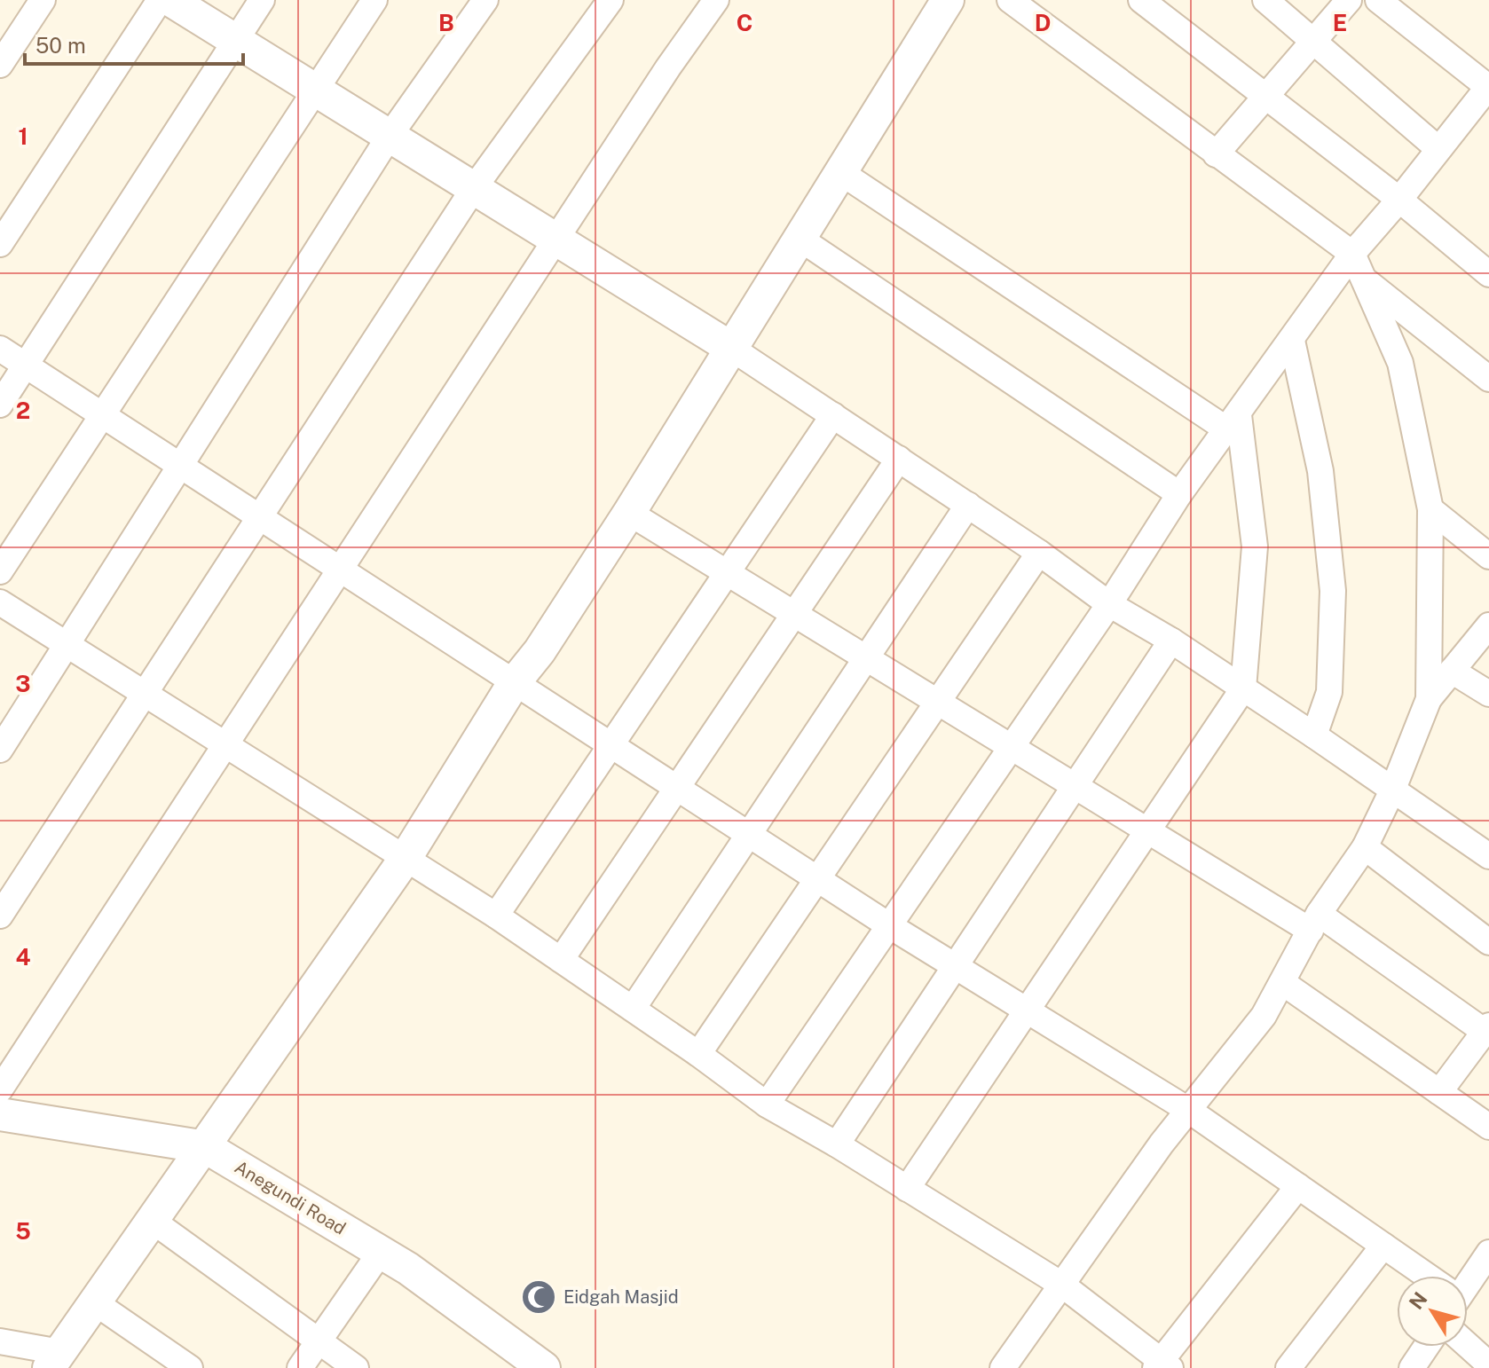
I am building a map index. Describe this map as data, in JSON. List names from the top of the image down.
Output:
{
  "streets": {
    "street": ["Anegundi Road"]
  },
  "places": {
    "mosque": ["Eidgah Masjid"]
  },
  "scale_bar": "50 m",
  "north": "top left",
  "grid": {
    "columns": [
      "B",
      "C",
      "D",
      "E"
    ],
    "rows": [
      "1",
      "2",
      "3",
      "4",
      "5"
    ]
  }
}
